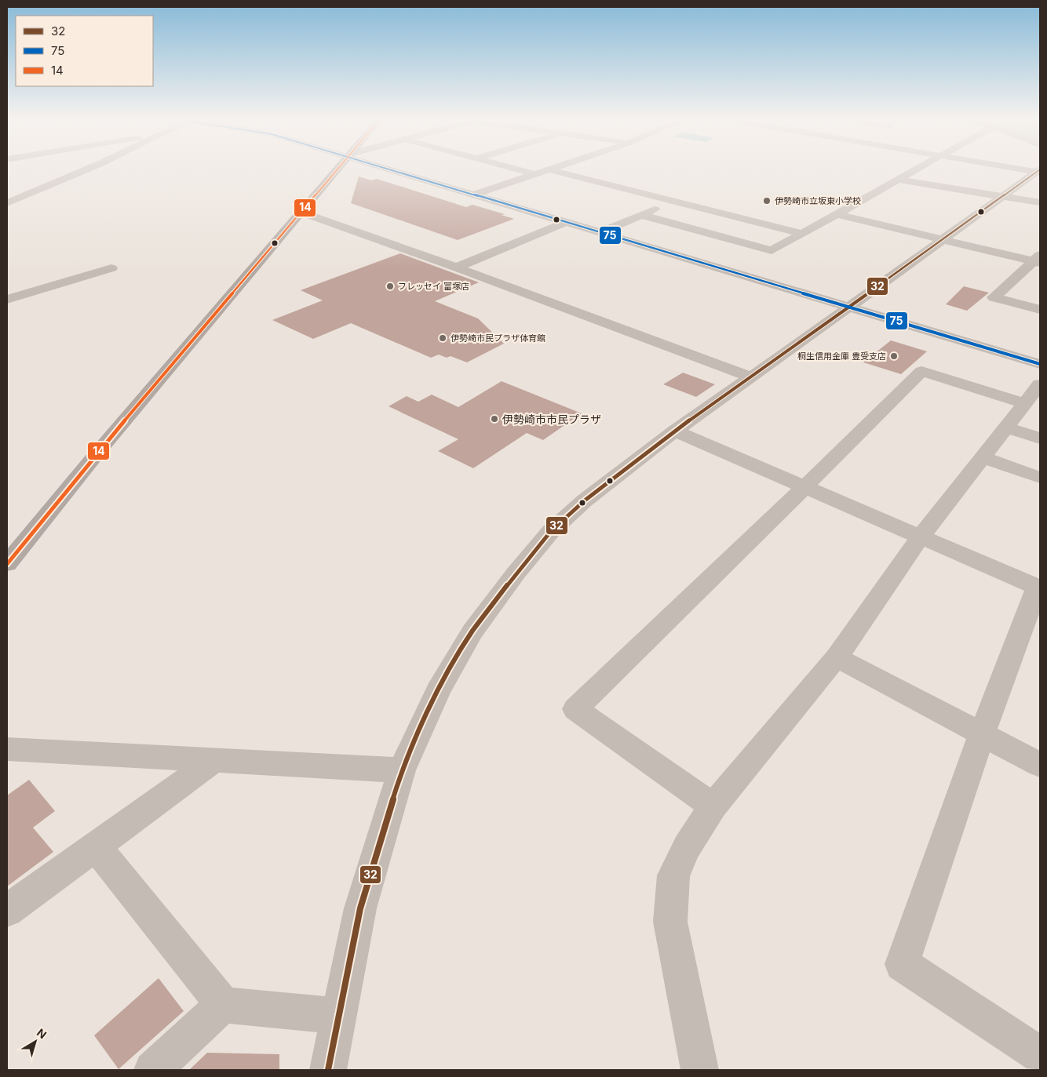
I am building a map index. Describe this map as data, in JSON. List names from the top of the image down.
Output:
{
  "places": [
    "伊勢崎市立坂東小学校",
    "フレッセイ 富塚店",
    "伊勢崎市民プラザ体育館",
    "桐生信用金庫 豊受支店",
    "伊勢崎市市民プラザ"
  ],
  "lines": ["transit line 32", "transit line 75", "transit line 14"],
  "legend": ["32", "75", "14"],
  "north": "top right"
}
